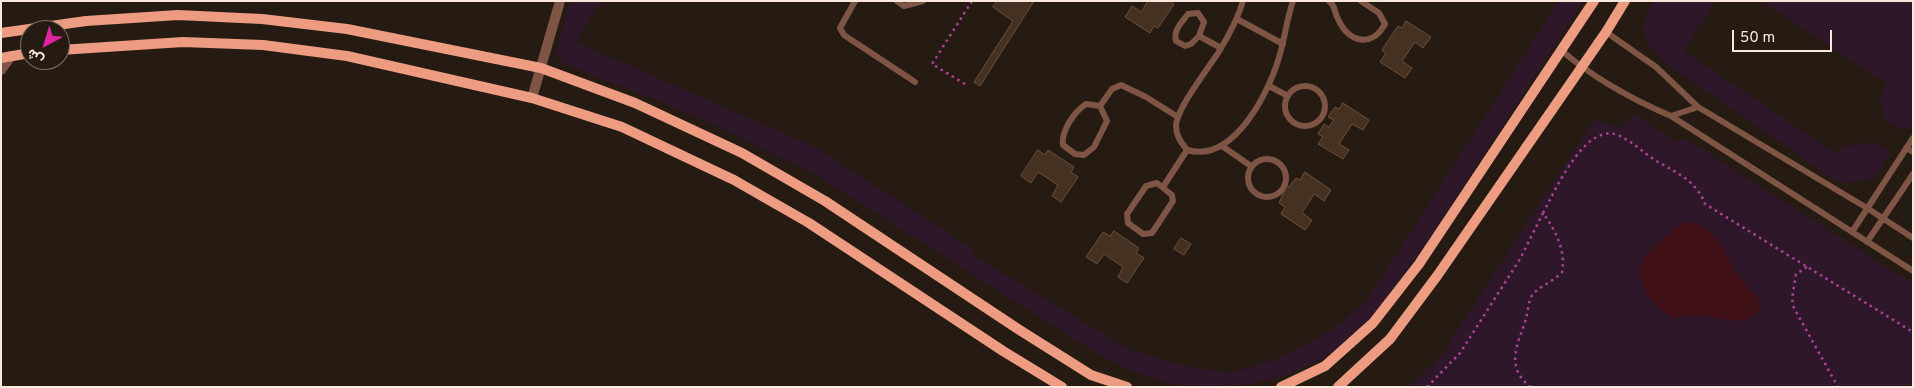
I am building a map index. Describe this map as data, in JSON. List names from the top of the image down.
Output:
{
  "scale_bar": "50 m",
  "north": "bottom left"
}
